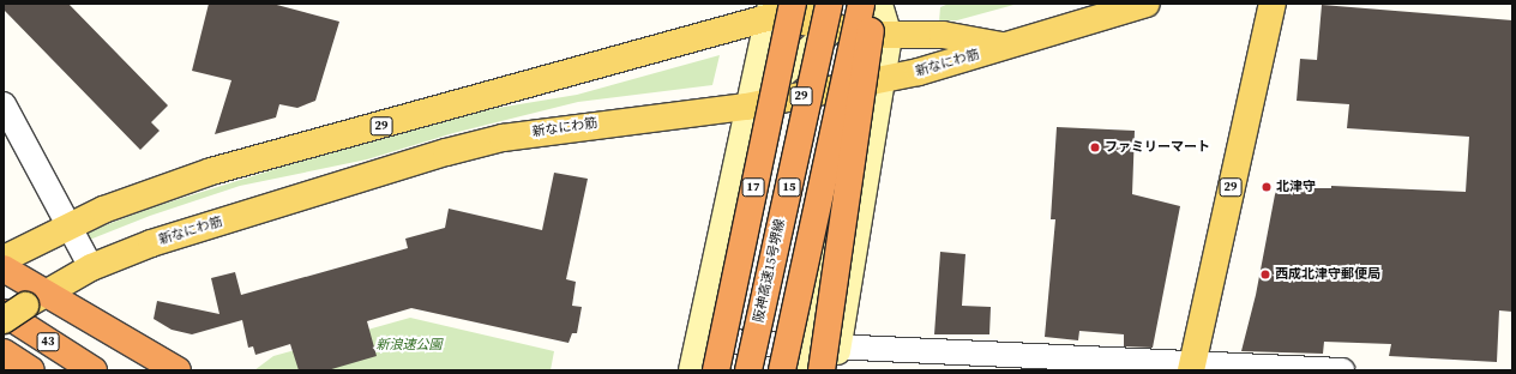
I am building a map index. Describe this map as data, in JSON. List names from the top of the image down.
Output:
{
  "streets": {
    "highway": [
      "17",
      "15",
      "阪神高速15号堺線",
      "43"
    ],
    "main road": ["新なにわ筋", "29"]
  },
  "crossings": [
    ["新なにわ筋", "43"]
  ],
  "parks": ["新浪速公園"],
  "places": ["ファミリーマート", "北津守", "西成北津守郵便局"]
}
